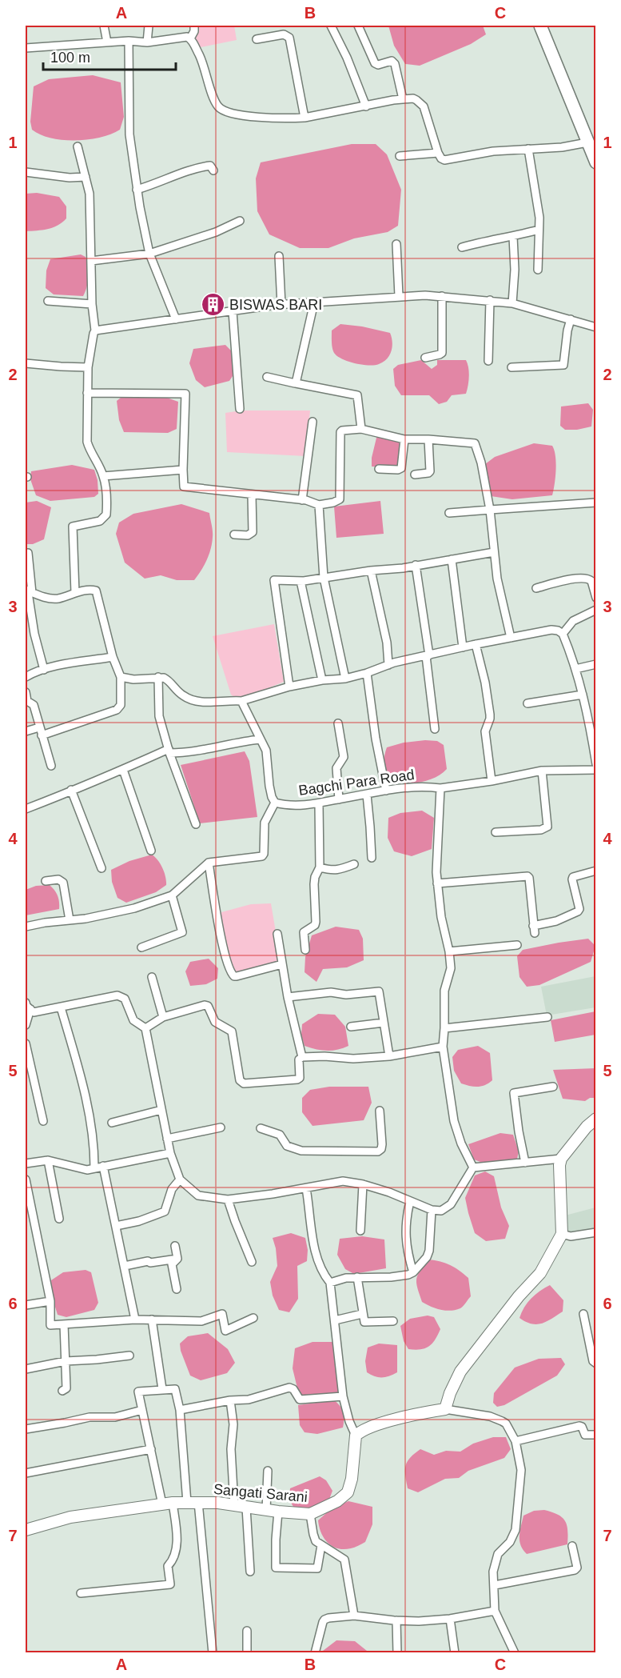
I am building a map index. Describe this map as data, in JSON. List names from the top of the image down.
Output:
{
  "streets": {
    "street": ["Bagchi Para Road", "Sangati Sarani"]
  },
  "places": {
    "building": ["BISWAS BARI"]
  },
  "scale_bar": "100 m",
  "grid": {
    "columns": ["A", "B", "C"],
    "rows": [
      "1",
      "2",
      "3",
      "4",
      "5",
      "6",
      "7"
    ]
  }
}
